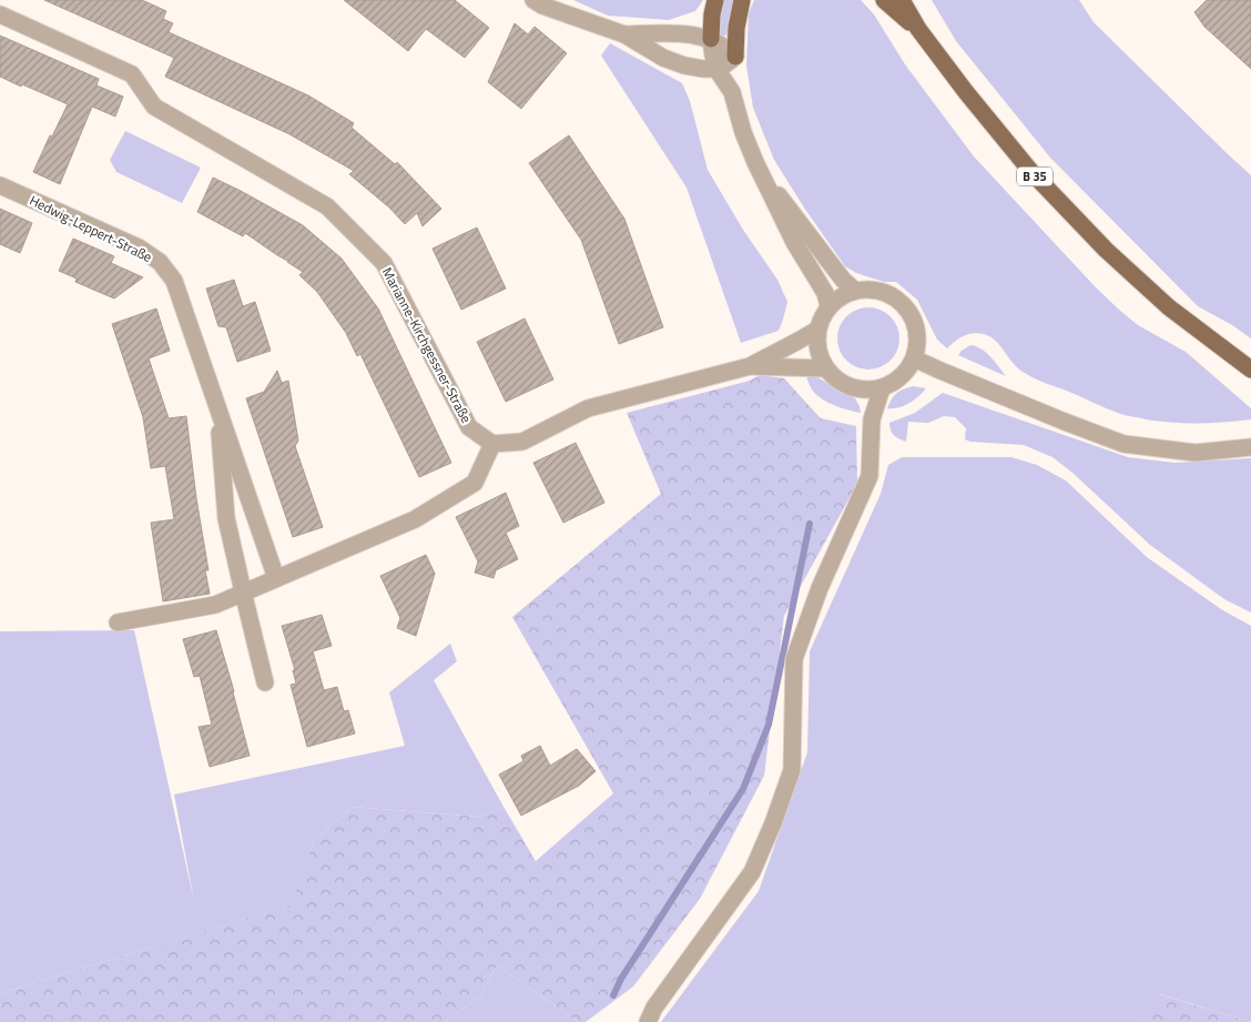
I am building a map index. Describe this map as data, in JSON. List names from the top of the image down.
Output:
{
  "streets": {
    "main road": ["B 35"],
    "street": ["Hedwig-Leppert-Straße", "Marianne-Kirchgessner-Straße"]
  }
}
